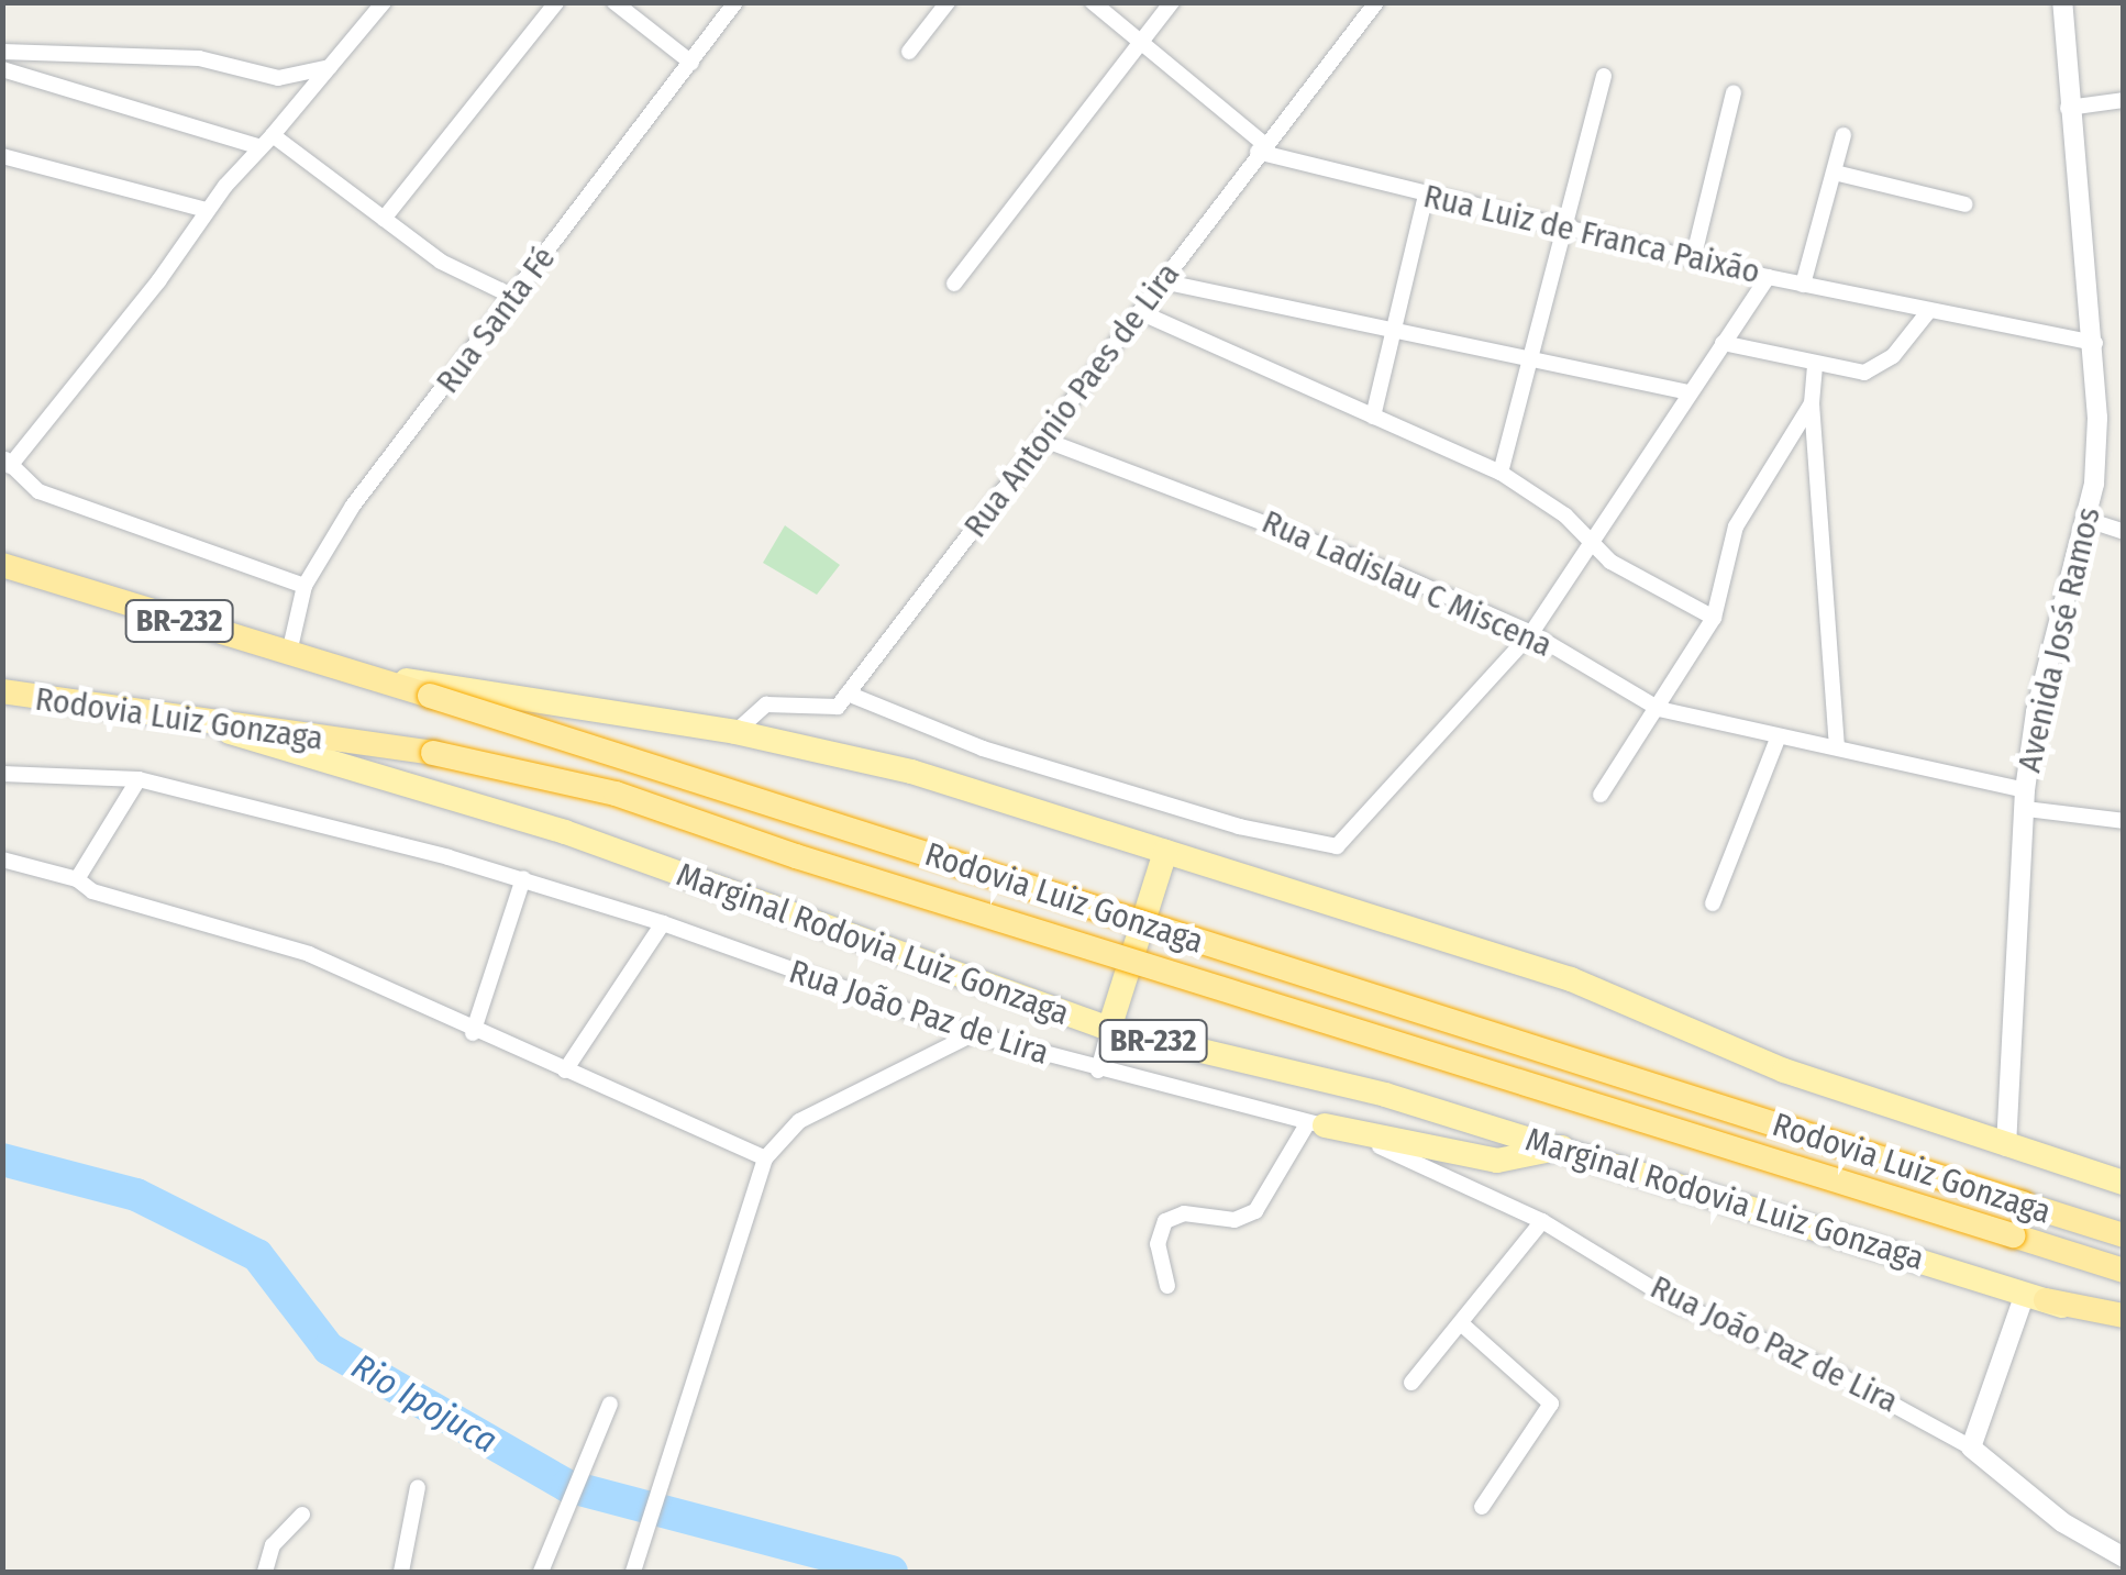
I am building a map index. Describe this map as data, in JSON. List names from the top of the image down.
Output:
{
  "streets": {
    "highway": ["BR-232", "Rodovia Luiz Gonzaga"],
    "main road": ["Marginal Rodovia Luiz Gonzaga"],
    "street": [
      "Rua Luiz de Franca Paixão",
      "Rua Santa Fé",
      "Rua Antonio Paes de Lira",
      "Rua Ladislau C Miscena",
      "Avenida José Ramos",
      "Rua João Paz de Lira"
    ]
  },
  "crossings": [
    ["Rua Luiz de Franca Paixão", "Rua Antonio Paes de Lira"],
    ["Rua Luiz de Franca Paixão", "Avenida José Ramos"],
    ["Rua Santa Fé", "Rodovia Luiz Gonzaga"],
    ["Rua Antonio Paes de Lira", "Rua Ladislau C Miscena"],
    ["Rua Ladislau C Miscena", "Avenida José Ramos"],
    ["BR-232", "Avenida José Ramos"],
    ["BR-232", "Rodovia Luiz Gonzaga"],
    ["Rodovia Luiz Gonzaga", "Marginal Rodovia Luiz Gonzaga"]
  ],
  "water": ["Rio Ipojuca"]
}
